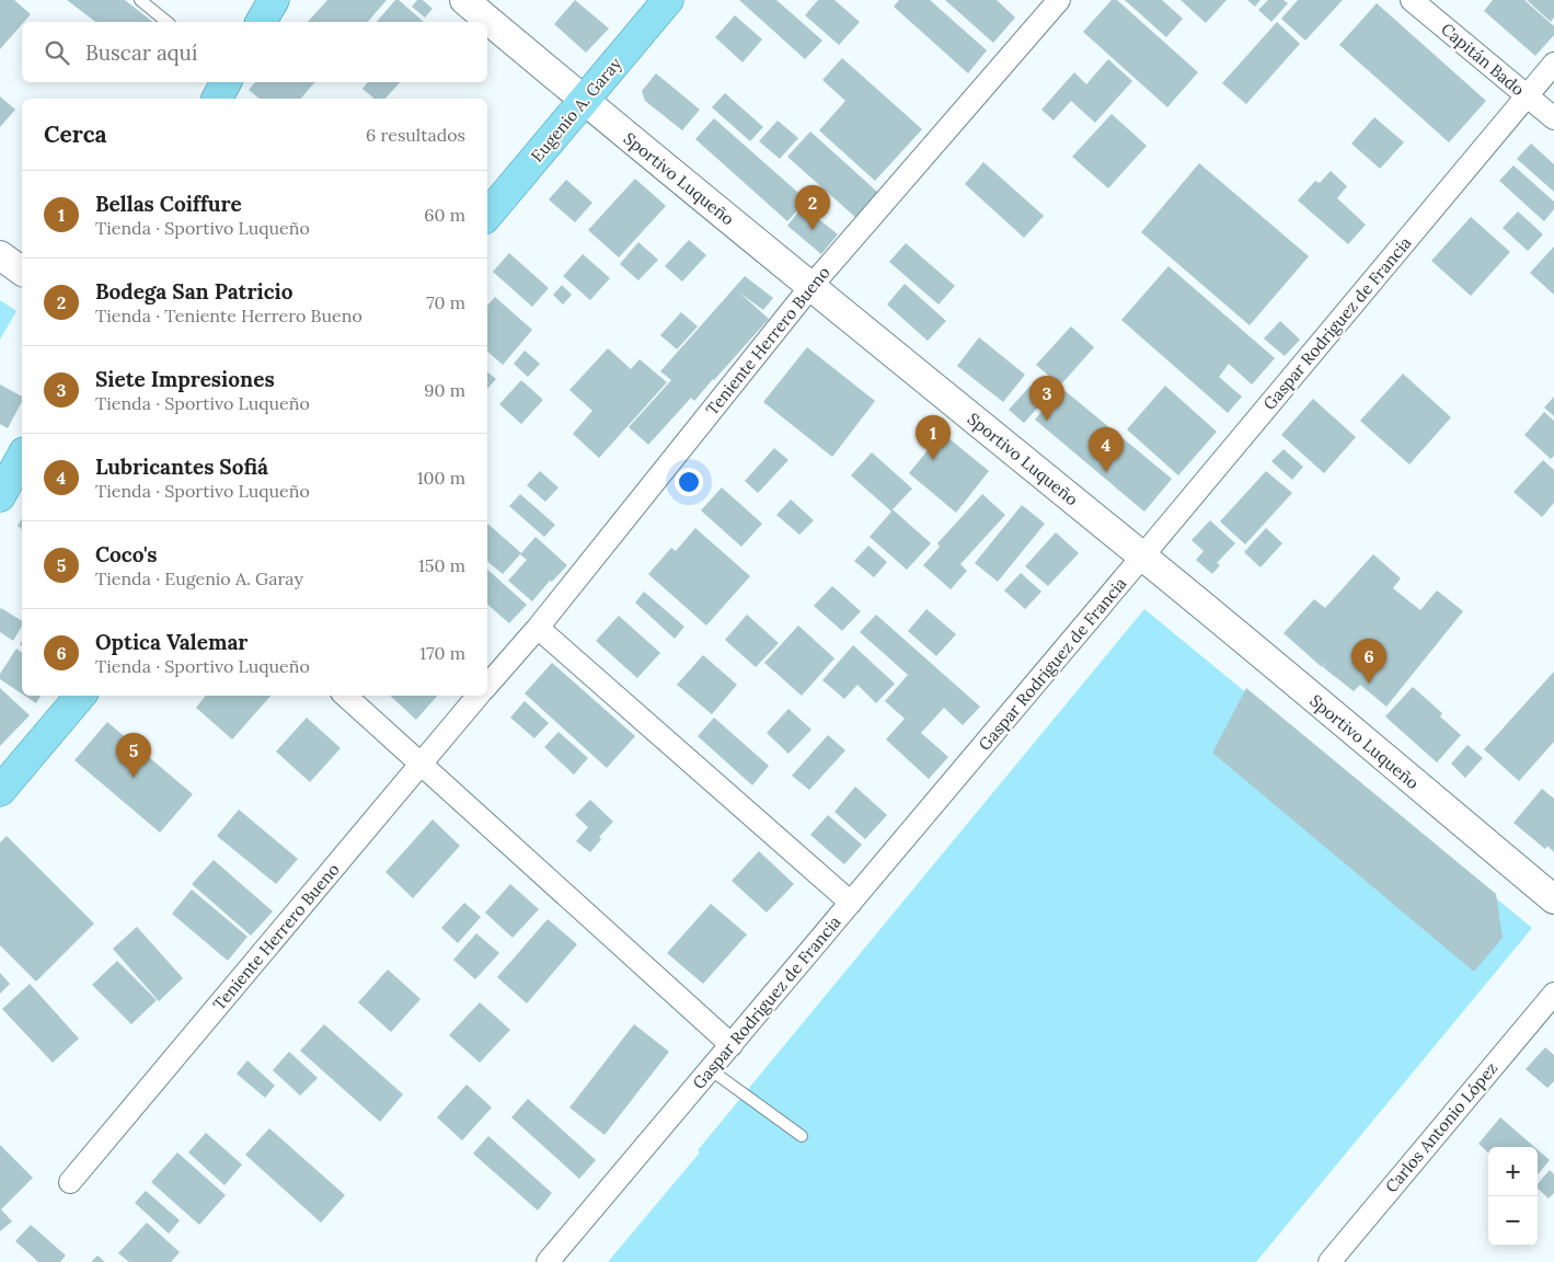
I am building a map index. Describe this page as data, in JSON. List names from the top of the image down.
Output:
{
  "streets": {
    "main road": ["Eugenio A. Garay"],
    "street": [
      "Capitán Bado",
      "Sportivo Luqueño",
      "Gaspar Rodriguez de Francia",
      "Teniente Herrero Bueno",
      "Carlos Antonio López"
    ]
  },
  "crossings": [
    ["Capitán Bado", "Gaspar Rodriguez de Francia"],
    ["Eugenio A. Garay", "Sportivo Luqueño"],
    ["Sportivo Luqueño", "Gaspar Rodriguez de Francia"],
    ["Sportivo Luqueño", "Teniente Herrero Bueno"]
  ],
  "page": {
    "search": "Buscar aquí",
    "heading": ["Cerca", "6 resultados"],
    "list": [
      {
        "mark": "1",
        "name": "Bellas Coiffure",
        "note": "Tienda · Sportivo Luqueño",
        "value": "60 m"
      },
      {
        "mark": "2",
        "name": "Bodega San Patricio",
        "note": "Tienda · Teniente Herrero Bueno",
        "value": "70 m"
      },
      {
        "mark": "3",
        "name": "Siete Impresiones",
        "note": "Tienda · Sportivo Luqueño",
        "value": "90 m"
      },
      {
        "mark": "4",
        "name": "Lubricantes Sofiá",
        "note": "Tienda · Sportivo Luqueño",
        "value": "100 m"
      },
      {
        "mark": "5",
        "name": "Coco's",
        "note": "Tienda · Eugenio A. Garay",
        "value": "150 m"
      },
      {
        "mark": "6",
        "name": "Optica Valemar",
        "note": "Tienda · Sportivo Luqueño",
        "value": "170 m"
      }
    ],
    "pins": [
      "2",
      "3",
      "1",
      "4",
      "6",
      "5"
    ],
    "map_buttons": ["+", "−"]
  }
}
